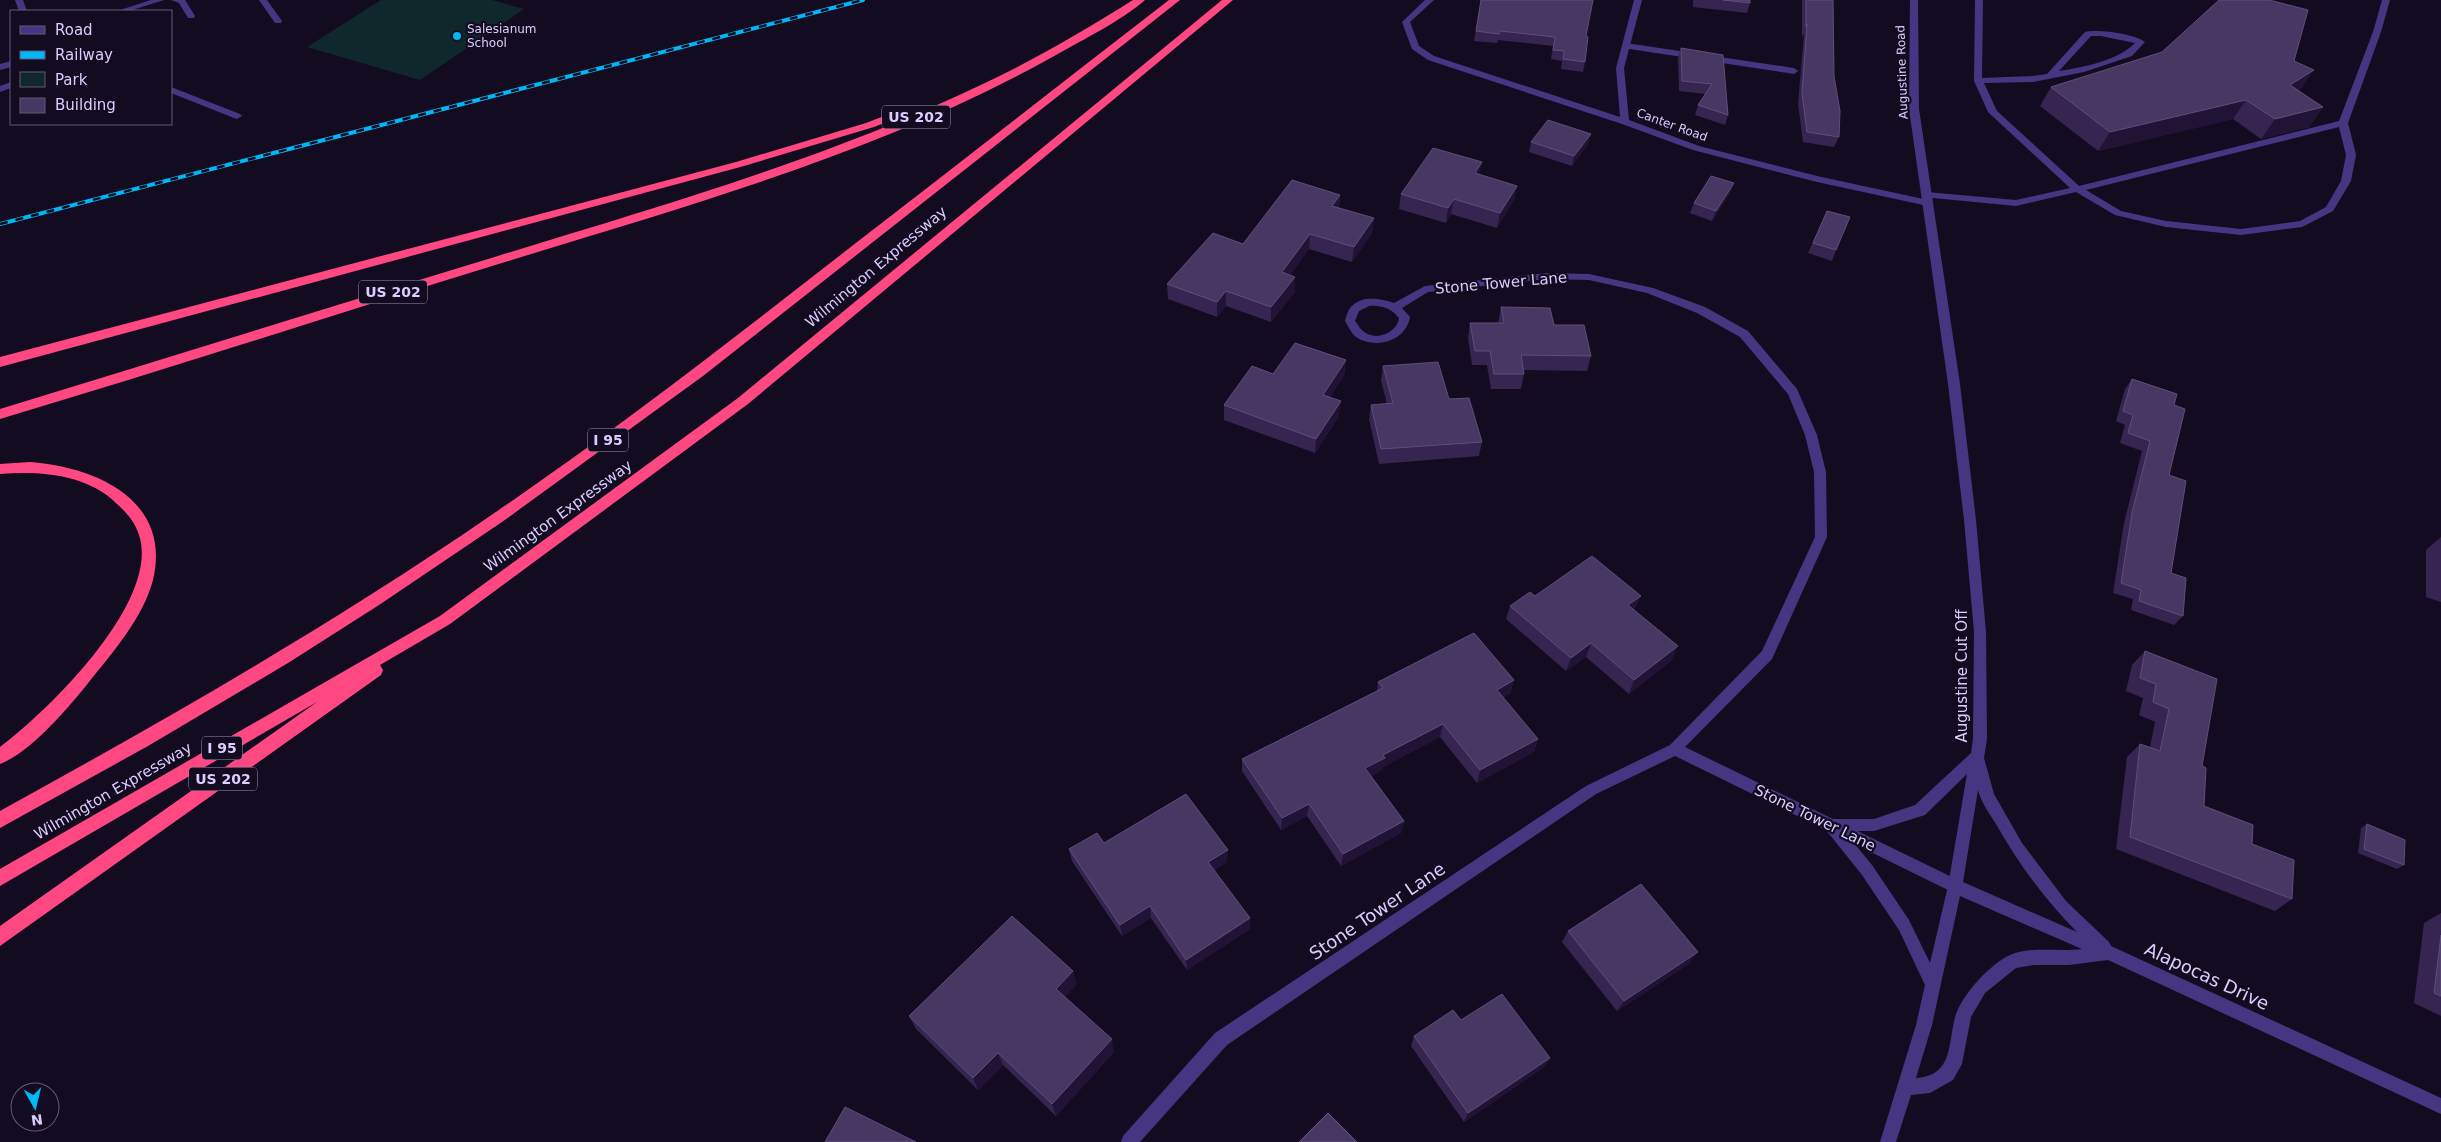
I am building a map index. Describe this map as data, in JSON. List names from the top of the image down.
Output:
{
  "streets": {
    "highway": ["US 202", "Wilmington Expressway", "I 95"],
    "street": [
      "Augustine Road",
      "Canter Road",
      "Stone Tower Lane",
      "Augustine Cut Off",
      "Alapocas Drive"
    ]
  },
  "crossings": [
    ["Augustine Road", "Canter Road"],
    ["Augustine Road", "Augustine Cut Off"],
    ["US 202", "Wilmington Expressway"],
    ["Canter Road", "Augustine Cut Off"],
    ["Stone Tower Lane", "Augustine Cut Off"],
    ["Stone Tower Lane", "Alapocas Drive"],
    ["Augustine Cut Off", "Alapocas Drive"]
  ],
  "places": ["Salesianum School"],
  "legend": [
    "Road",
    "Railway",
    "Park",
    "Building"
  ],
  "north": "bottom"
}
